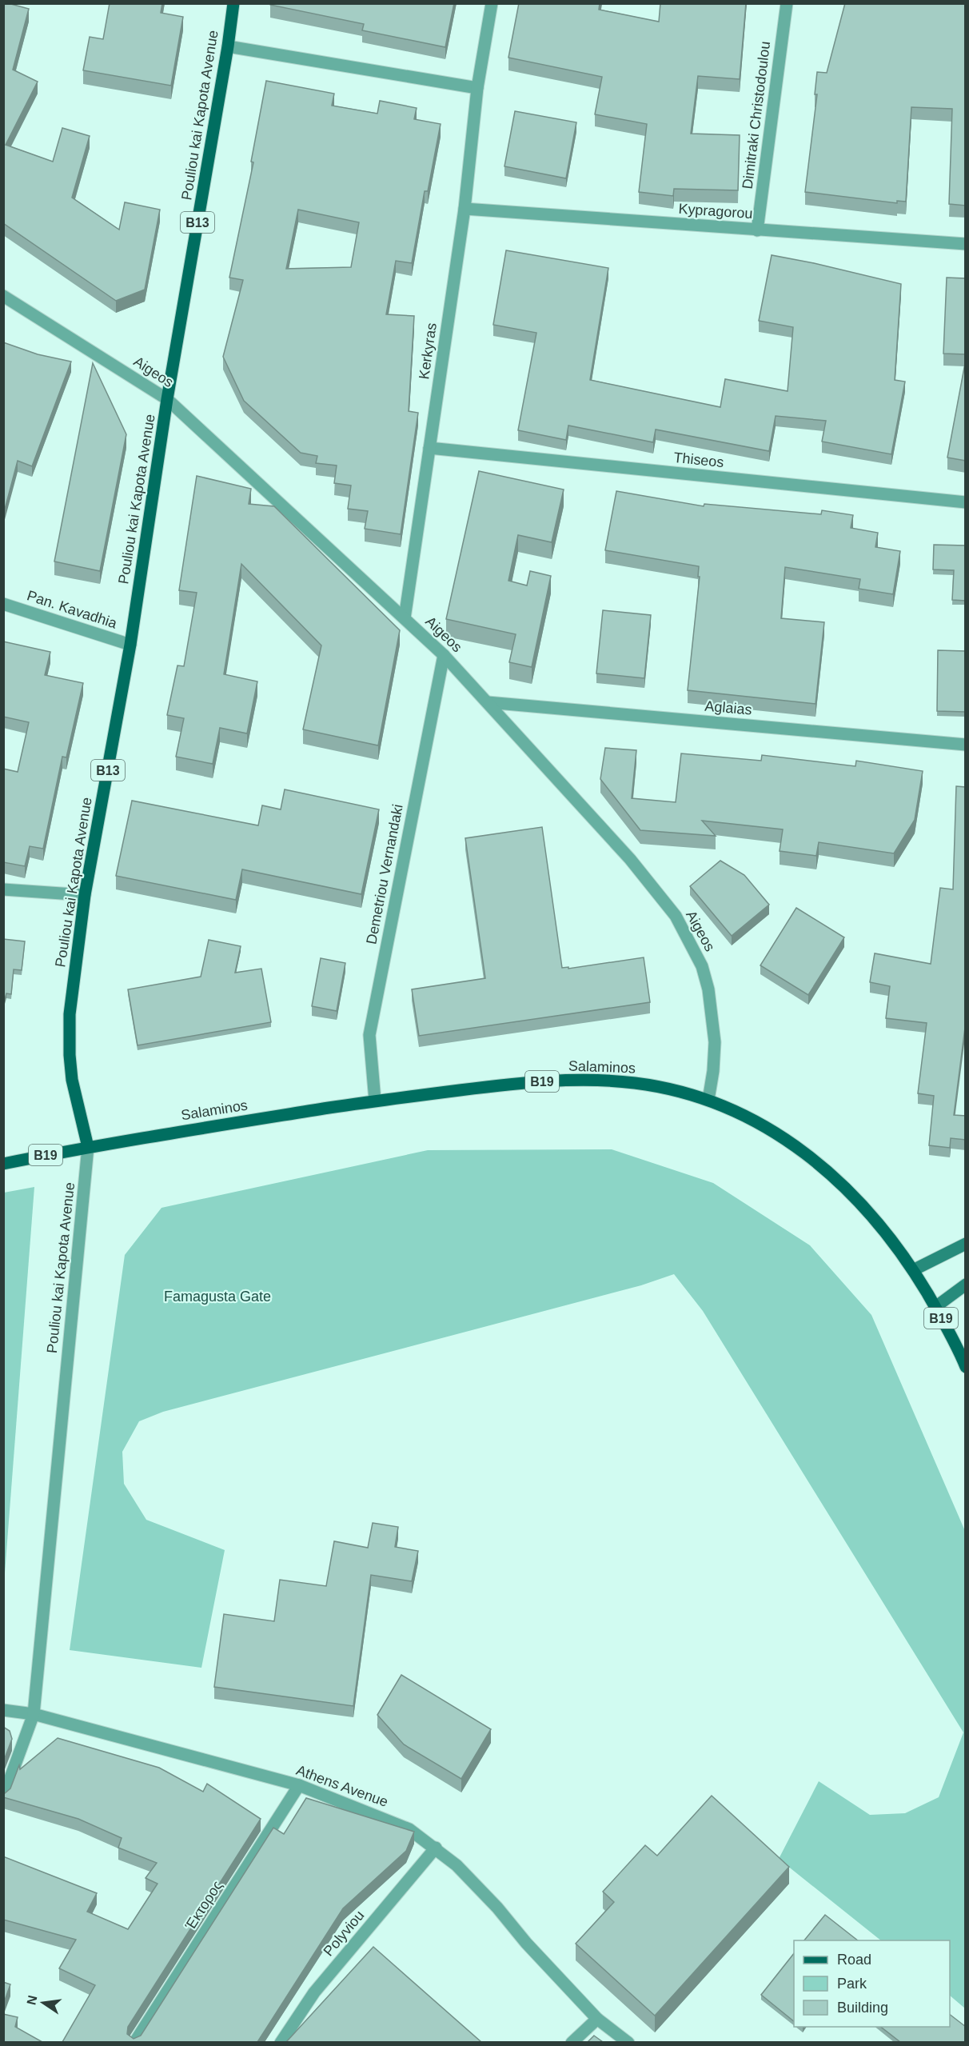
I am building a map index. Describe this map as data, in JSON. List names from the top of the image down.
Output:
{
  "streets": {
    "main road": [
      "Pouliou kai Kapota Avenue",
      "B13",
      "Salaminos",
      "B19"
    ],
    "street": [
      "Dimitraki Christodoulou",
      "Kypragorou",
      "Kerkyras",
      "Aigeos",
      "Thiseos",
      "Pan. Kavadhia",
      "Aglaias",
      "Demetriou Vernandaki",
      "Athens Avenue",
      "Έκτορος",
      "Polyviou"
    ]
  },
  "crossings": [
    ["Pouliou kai Kapota Avenue", "Aigeos"],
    ["Pouliou kai Kapota Avenue", "Pan. Kavadhia"],
    ["Pouliou kai Kapota Avenue", "Salaminos"],
    ["Pouliou kai Kapota Avenue", "B19"],
    ["Pouliou kai Kapota Avenue", "Athens Avenue"],
    ["Dimitraki Christodoulou", "Kypragorou"],
    ["Kypragorou", "Kerkyras"],
    ["Kerkyras", "Aigeos"],
    ["Kerkyras", "Thiseos"],
    ["Aigeos", "Aglaias"],
    ["Aigeos", "Demetriou Vernandaki"],
    ["Aigeos", "Salaminos"],
    ["Demetriou Vernandaki", "Salaminos"],
    ["Salaminos", "B19"],
    ["Athens Avenue", "Έκτορος"],
    ["Athens Avenue", "Polyviou"]
  ],
  "parks": ["Famagusta Gate"],
  "legend": ["Road", "Park", "Building"],
  "north": "left"
}
